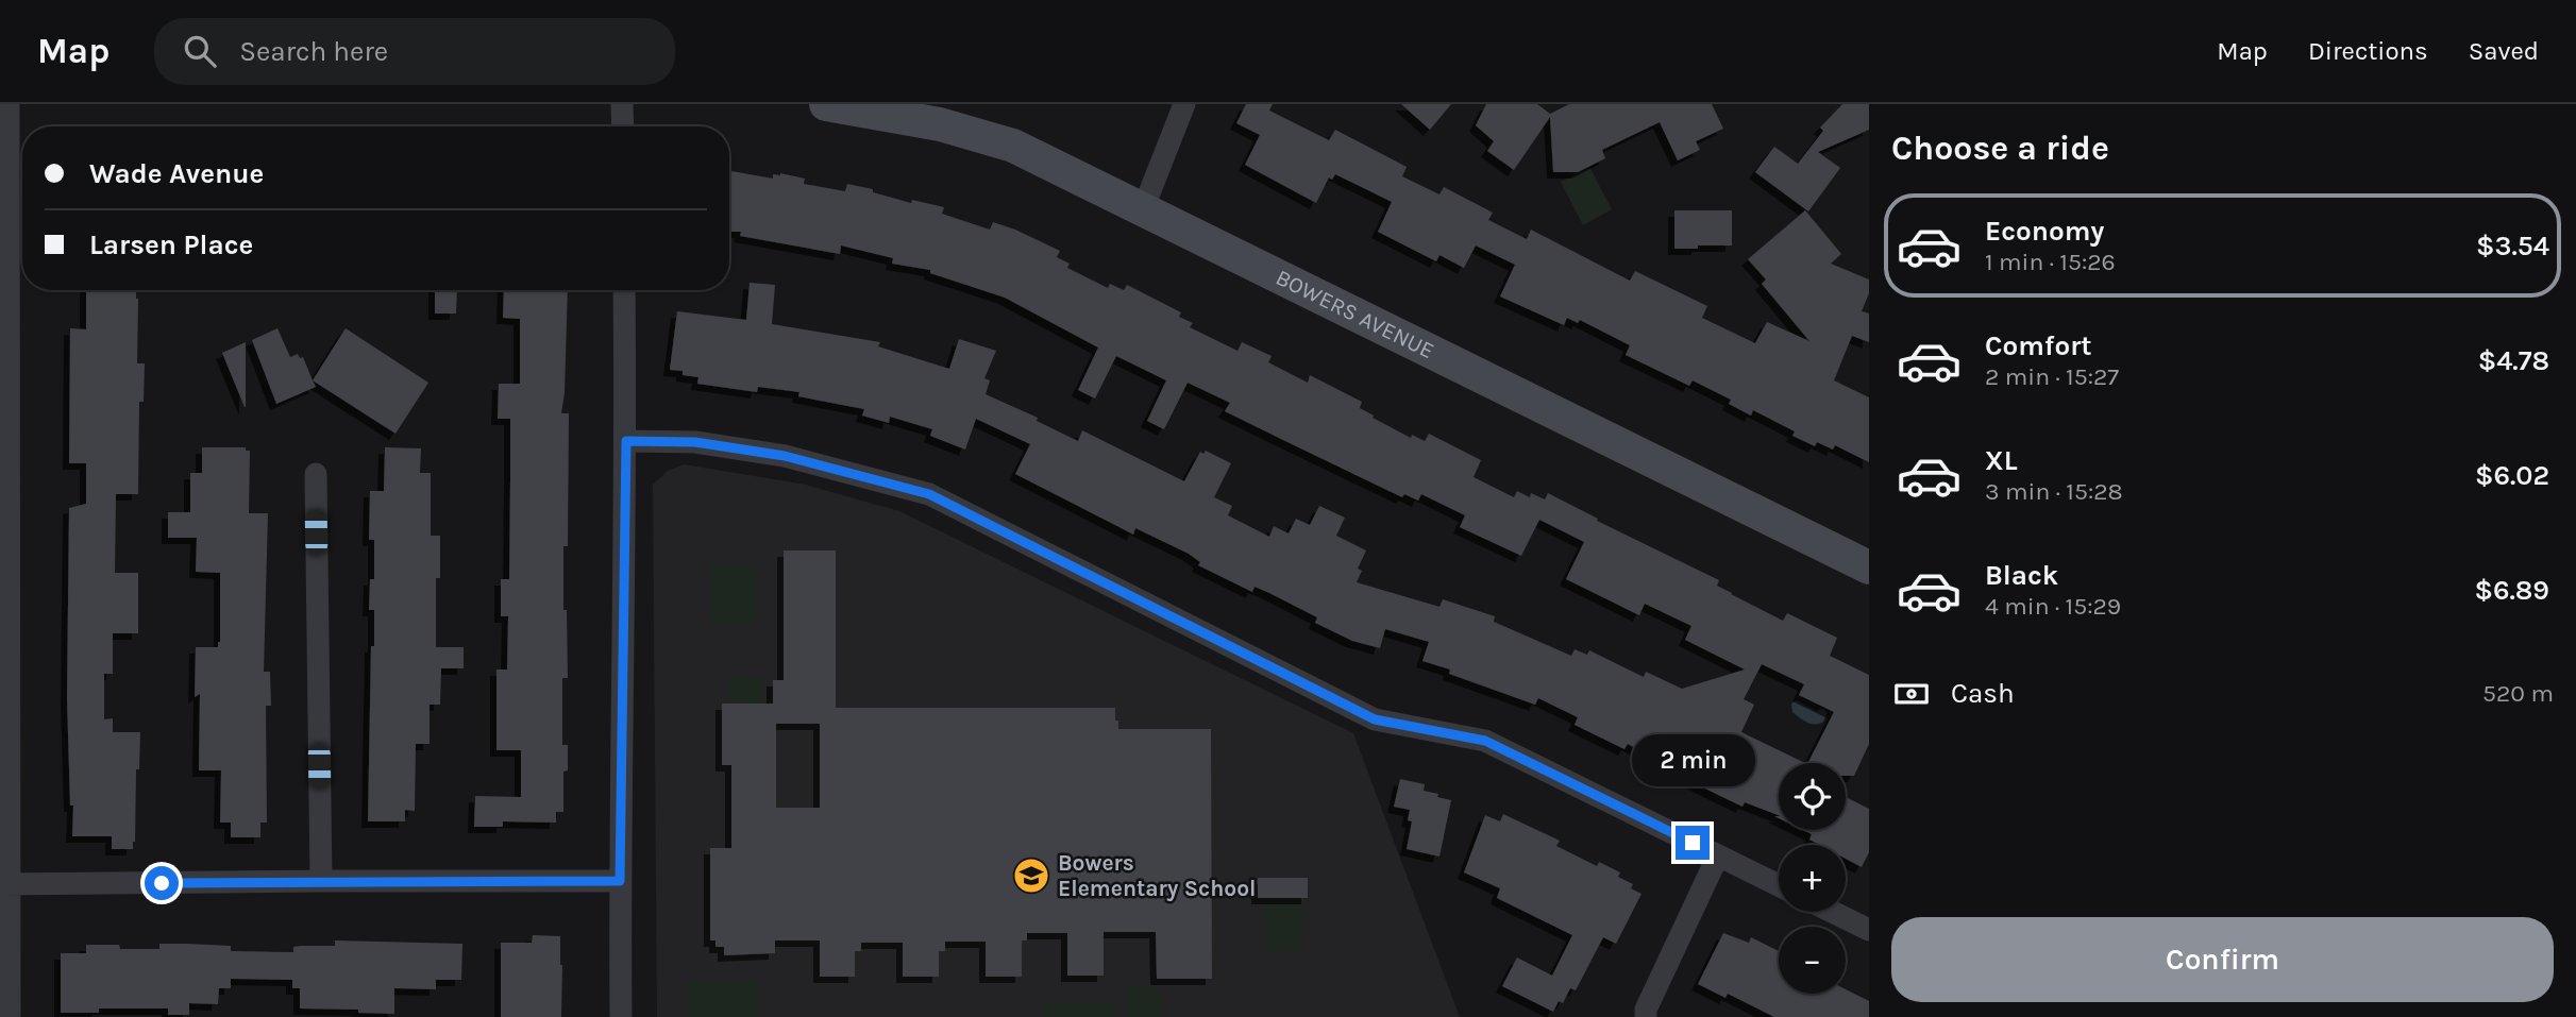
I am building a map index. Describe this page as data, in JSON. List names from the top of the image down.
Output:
{
  "streets": {
    "main road": ["BOWERS AVENUE"]
  },
  "places": {
    "school or university": ["Bowers Elementary School"]
  },
  "page": {
    "header": "Map",
    "search": "Search here",
    "nav": ["Map", "Directions", "Saved"],
    "heading": "Choose a ride",
    "banner": ["Wade Avenue", "Larsen Place"],
    "list": [
      {
        "name": "Economy",
        "note": "1 min · 15:26",
        "value": "$3.54"
      },
      {
        "name": "Comfort",
        "note": "2 min · 15:27",
        "value": "$4.78"
      },
      {
        "name": "XL",
        "note": "3 min · 15:28",
        "value": "$6.02"
      },
      {
        "name": "Black",
        "note": "4 min · 15:29",
        "value": "$6.89"
      }
    ],
    "pay": ["Cash", "520 m"],
    "bubble": "2 min",
    "map_buttons": ["+", "−"],
    "buttons": "Confirm"
  }
}
